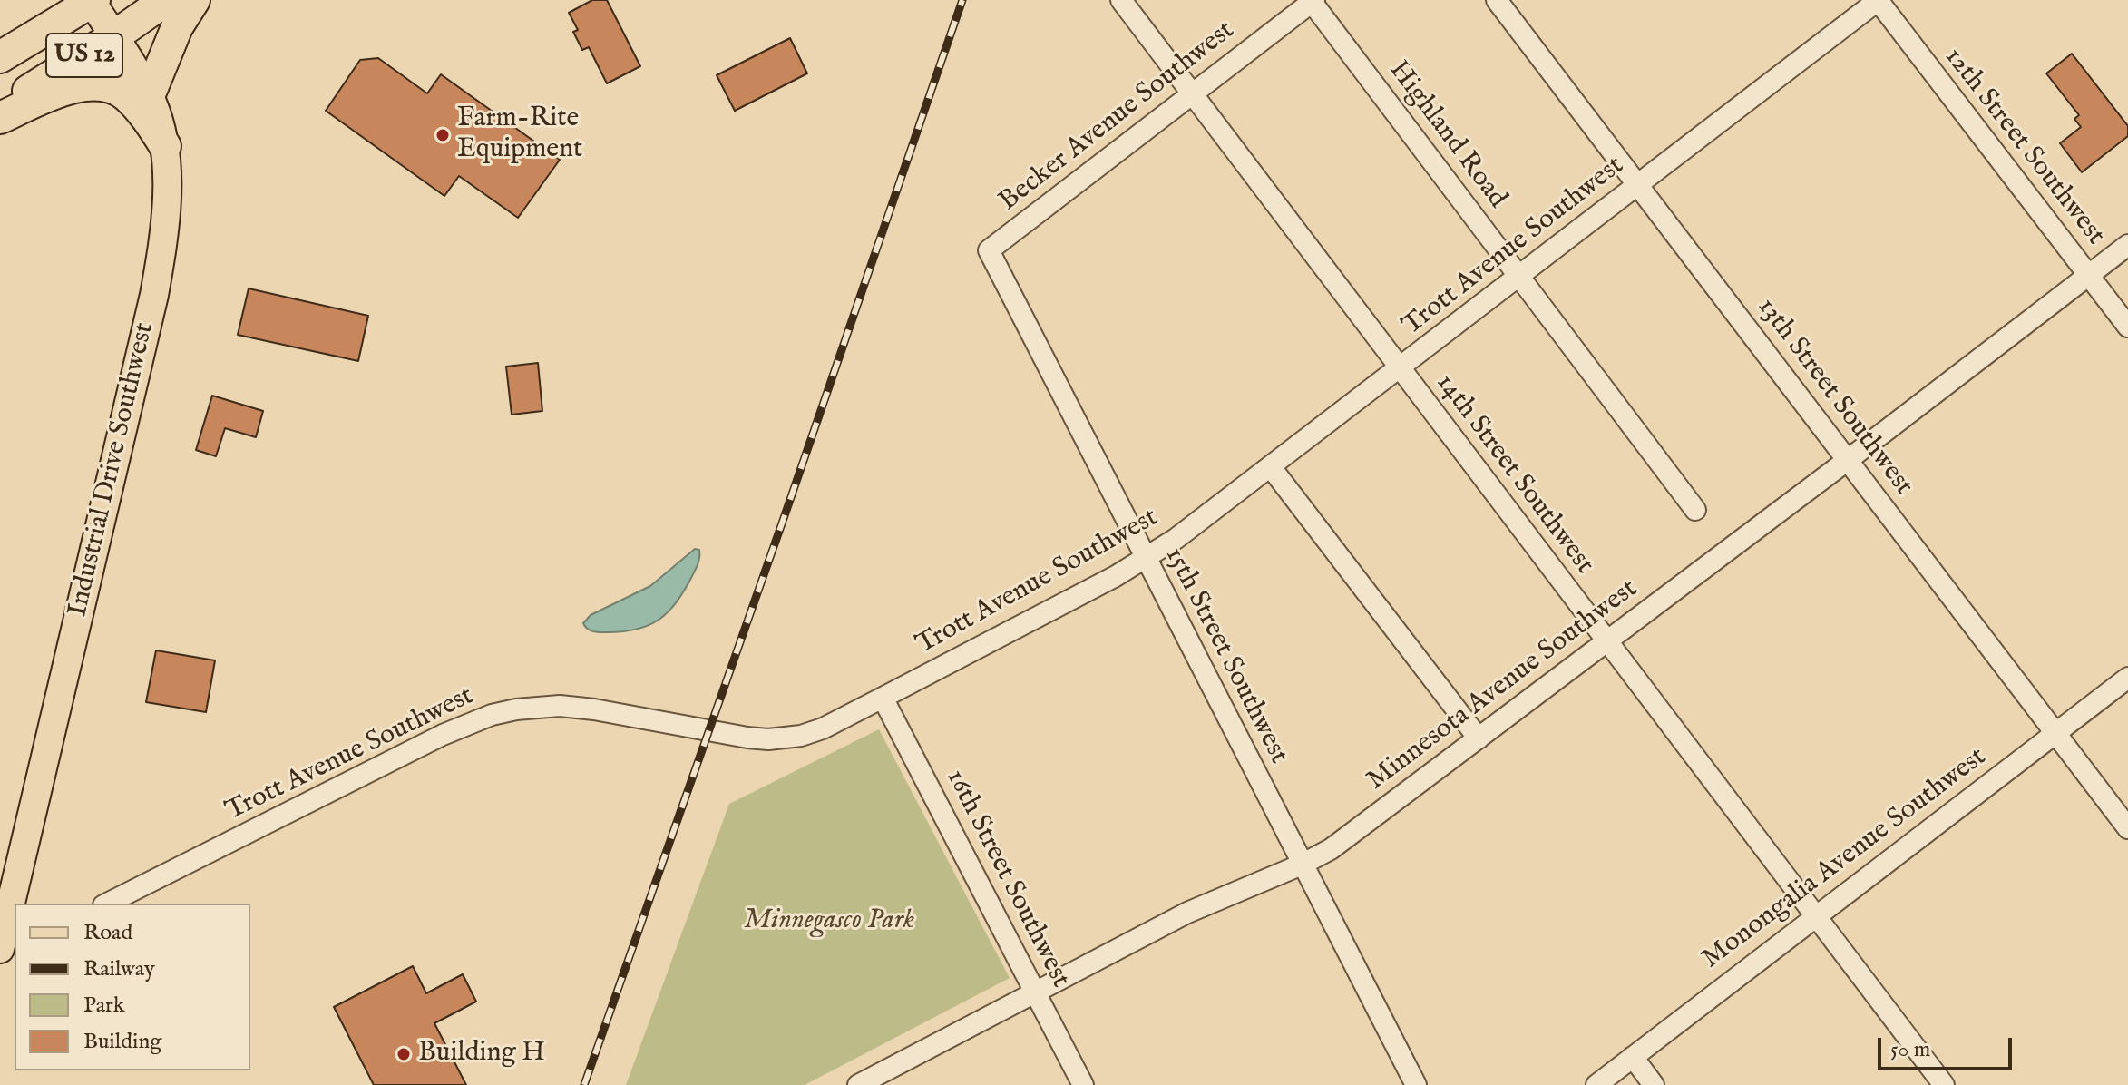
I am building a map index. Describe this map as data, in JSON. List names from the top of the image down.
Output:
{
  "streets": {
    "highway": ["US 12"],
    "main road": ["Industrial Drive Southwest"],
    "street": [
      "Becker Avenue Southwest",
      "Highland Road",
      "12th Street Southwest",
      "Trott Avenue Southwest",
      "13th Street Southwest",
      "14th Street Southwest",
      "15th Street Southwest",
      "Minnesota Avenue Southwest",
      "Monongalia Avenue Southwest",
      "16th Street Southwest"
    ]
  },
  "crossings": [
    ["US 12", "Industrial Drive Southwest"],
    ["Becker Avenue Southwest", "Highland Road"],
    ["Becker Avenue Southwest", "14th Street Southwest"],
    ["Becker Avenue Southwest", "15th Street Southwest"],
    ["Highland Road", "Trott Avenue Southwest"],
    ["12th Street Southwest", "Trott Avenue Southwest"],
    ["12th Street Southwest", "Minnesota Avenue Southwest"],
    ["Trott Avenue Southwest", "13th Street Southwest"],
    ["Trott Avenue Southwest", "14th Street Southwest"],
    ["Trott Avenue Southwest", "15th Street Southwest"],
    ["Trott Avenue Southwest", "16th Street Southwest"],
    ["13th Street Southwest", "Minnesota Avenue Southwest"],
    ["13th Street Southwest", "Monongalia Avenue Southwest"],
    ["14th Street Southwest", "Minnesota Avenue Southwest"],
    ["14th Street Southwest", "Monongalia Avenue Southwest"],
    ["15th Street Southwest", "Minnesota Avenue Southwest"],
    ["Minnesota Avenue Southwest", "16th Street Southwest"]
  ],
  "parks": ["Minnegasco Park"],
  "places": ["Farm-Rite Equipment", "Building H"],
  "legend": [
    "Road",
    "Railway",
    "Park",
    "Building"
  ],
  "scale_bar": "50 m"
}
